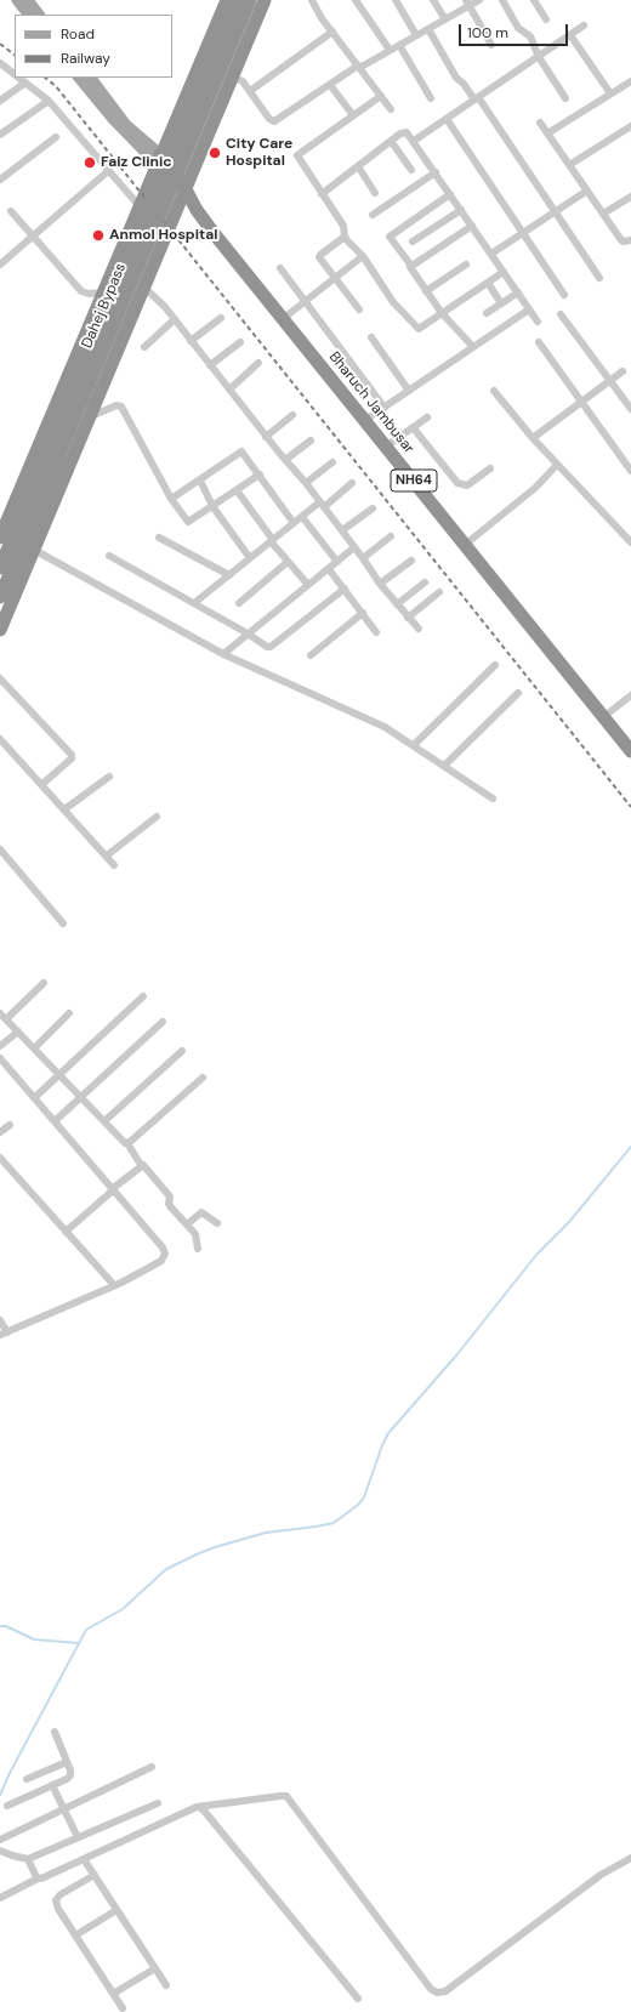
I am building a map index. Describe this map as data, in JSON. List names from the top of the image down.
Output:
{
  "streets": {
    "highway": ["Dahej Bypass", "Bharuch Jambusar", "NH64"]
  },
  "places": ["City Care Hospital", "Faiz Clinic", "Anmol Hospital"],
  "legend": ["Road", "Railway"],
  "scale_bar": "100 m"
}
